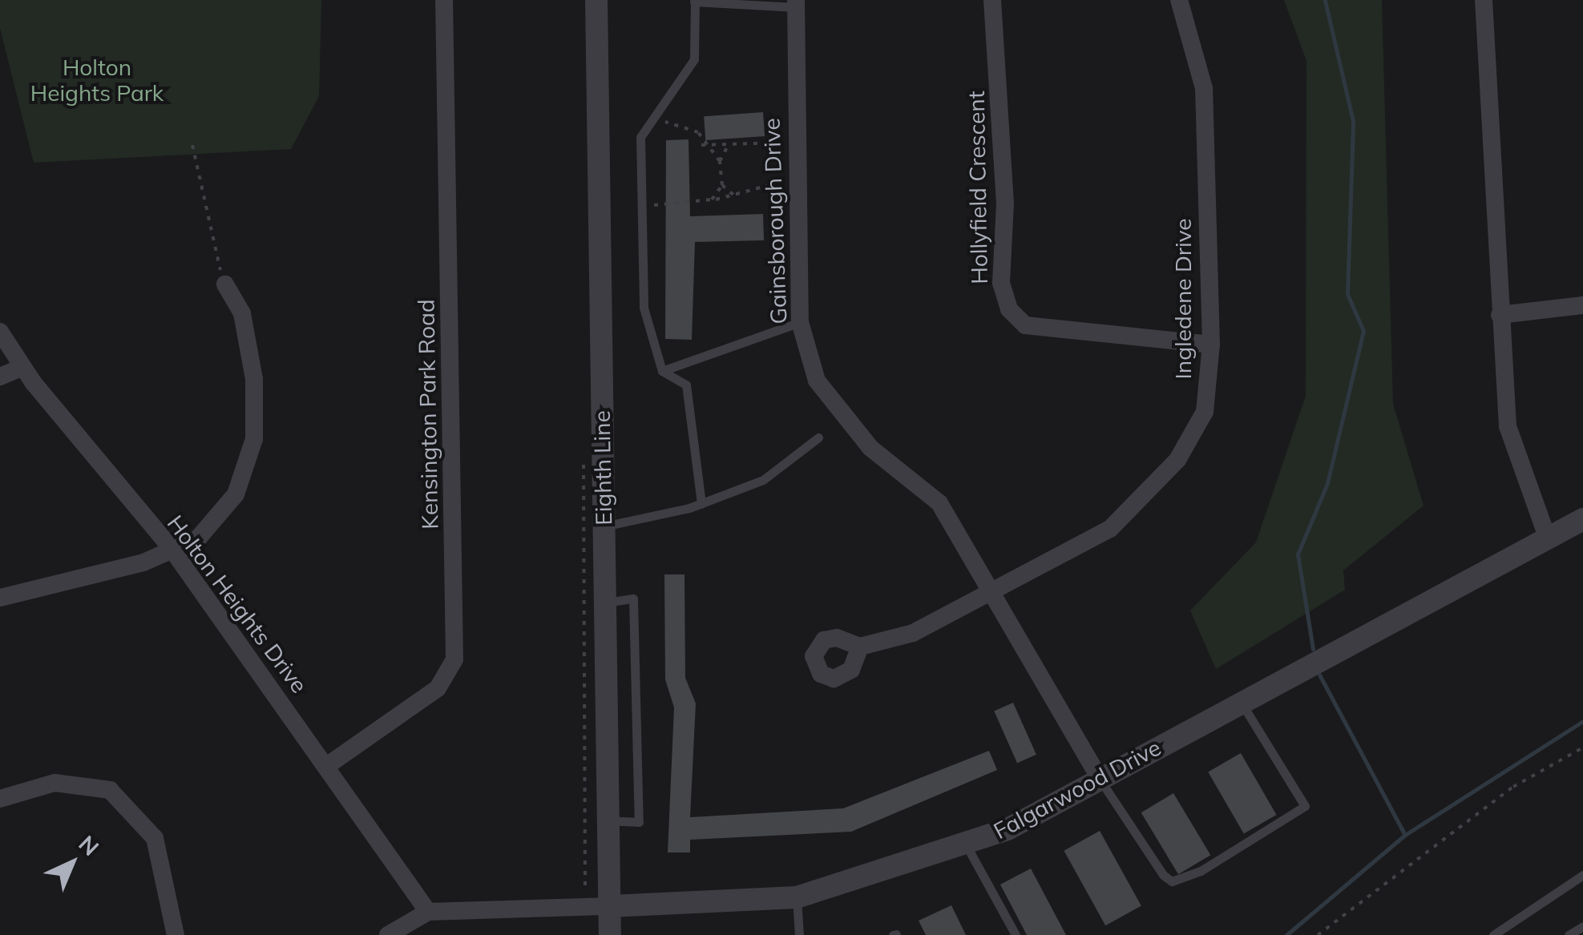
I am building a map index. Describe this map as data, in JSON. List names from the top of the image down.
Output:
{
  "streets": {
    "street": [
      "Hollyfield Crescent",
      "Gainsborough Drive",
      "Ingledene Drive",
      "Kensington Park Road",
      "Eighth Line",
      "Holton Heights Drive",
      "Falgarwood Drive"
    ]
  },
  "crossings": [
    ["Hollyfield Crescent", "Ingledene Drive"],
    ["Gainsborough Drive", "Ingledene Drive"],
    ["Gainsborough Drive", "Falgarwood Drive"],
    ["Kensington Park Road", "Holton Heights Drive"],
    ["Eighth Line", "Falgarwood Drive"],
    ["Holton Heights Drive", "Falgarwood Drive"]
  ],
  "parks": ["Holton Heights Park"],
  "north": "top right"
}
